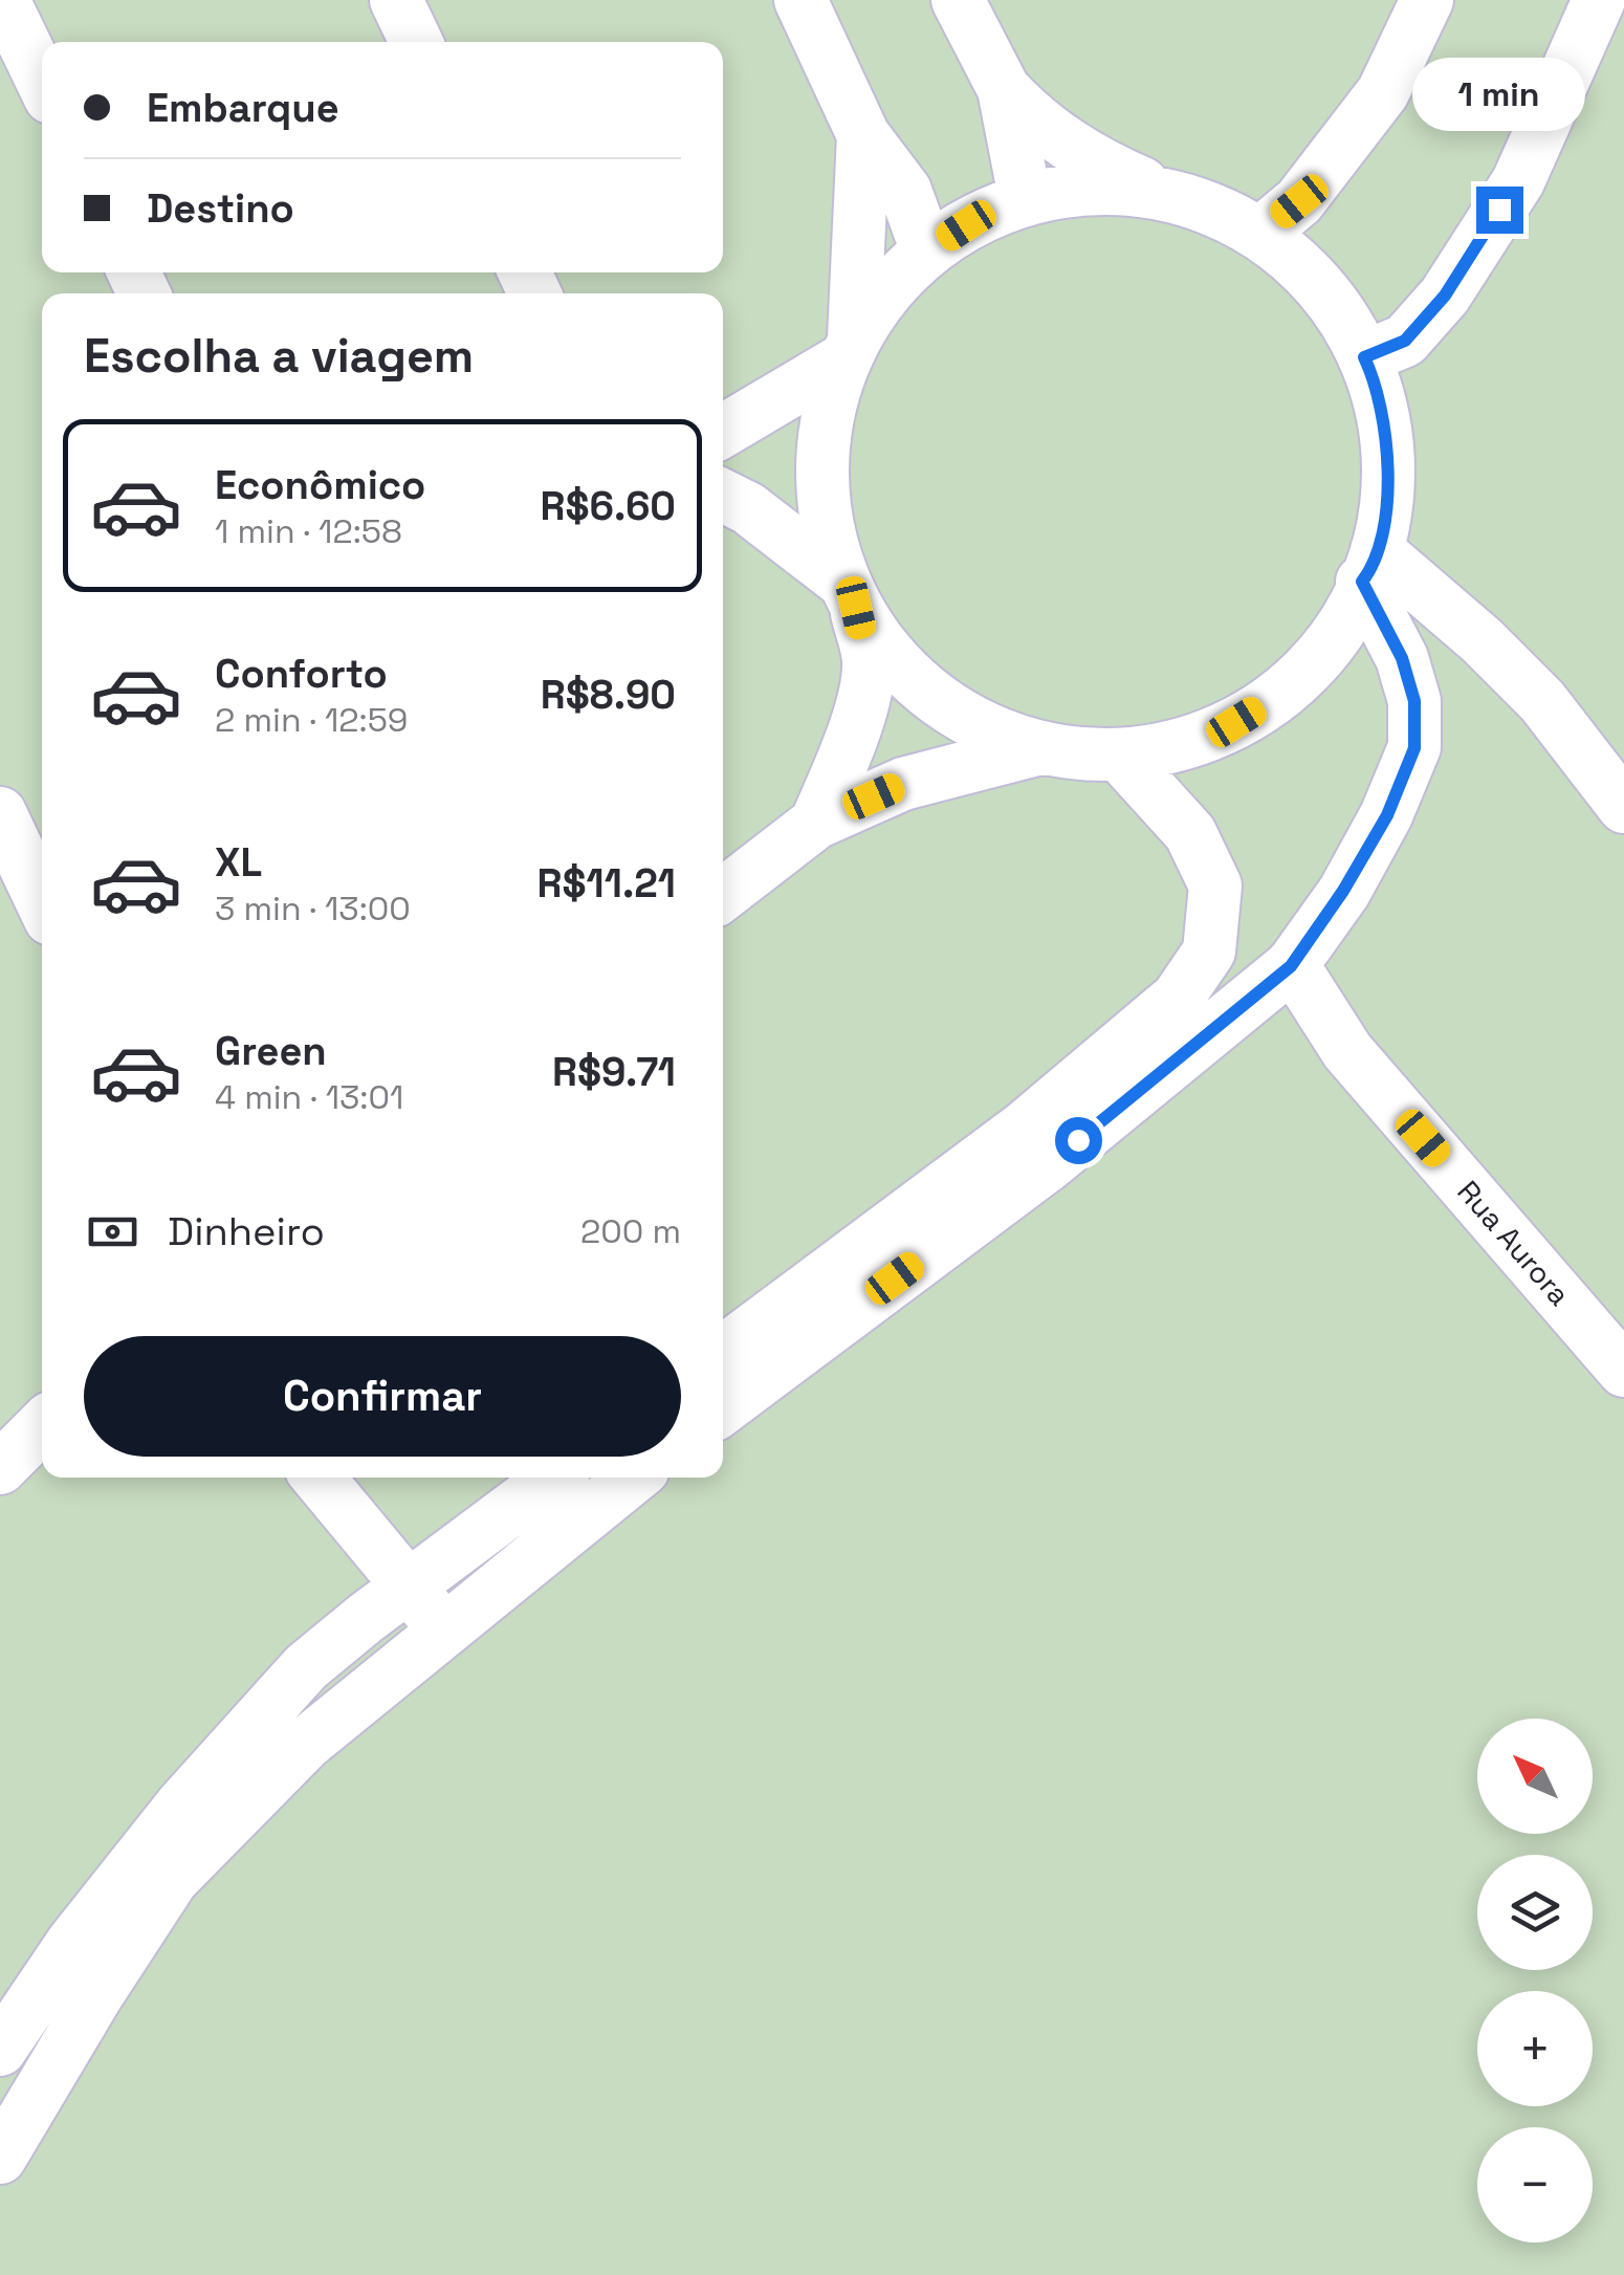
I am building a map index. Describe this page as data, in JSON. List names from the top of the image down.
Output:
{
  "streets": {
    "street": ["Rua Aurora"]
  },
  "north": "top left",
  "page": {
    "banner": ["Embarque", "Destino"],
    "bubble": "1 min",
    "heading": "Escolha a viagem",
    "list": [
      {
        "name": "Econômico",
        "note": "1 min · 12:58",
        "value": "R$6.60"
      },
      {
        "name": "Conforto",
        "note": "2 min · 12:59",
        "value": "R$8.90"
      },
      {
        "name": "XL",
        "note": "3 min · 13:00",
        "value": "R$11.21"
      },
      {
        "name": "Green",
        "note": "4 min · 13:01",
        "value": "R$9.71"
      }
    ],
    "pay": ["Dinheiro", "200 m"],
    "buttons": "Confirmar",
    "map_buttons": ["+", "−"]
  }
}
